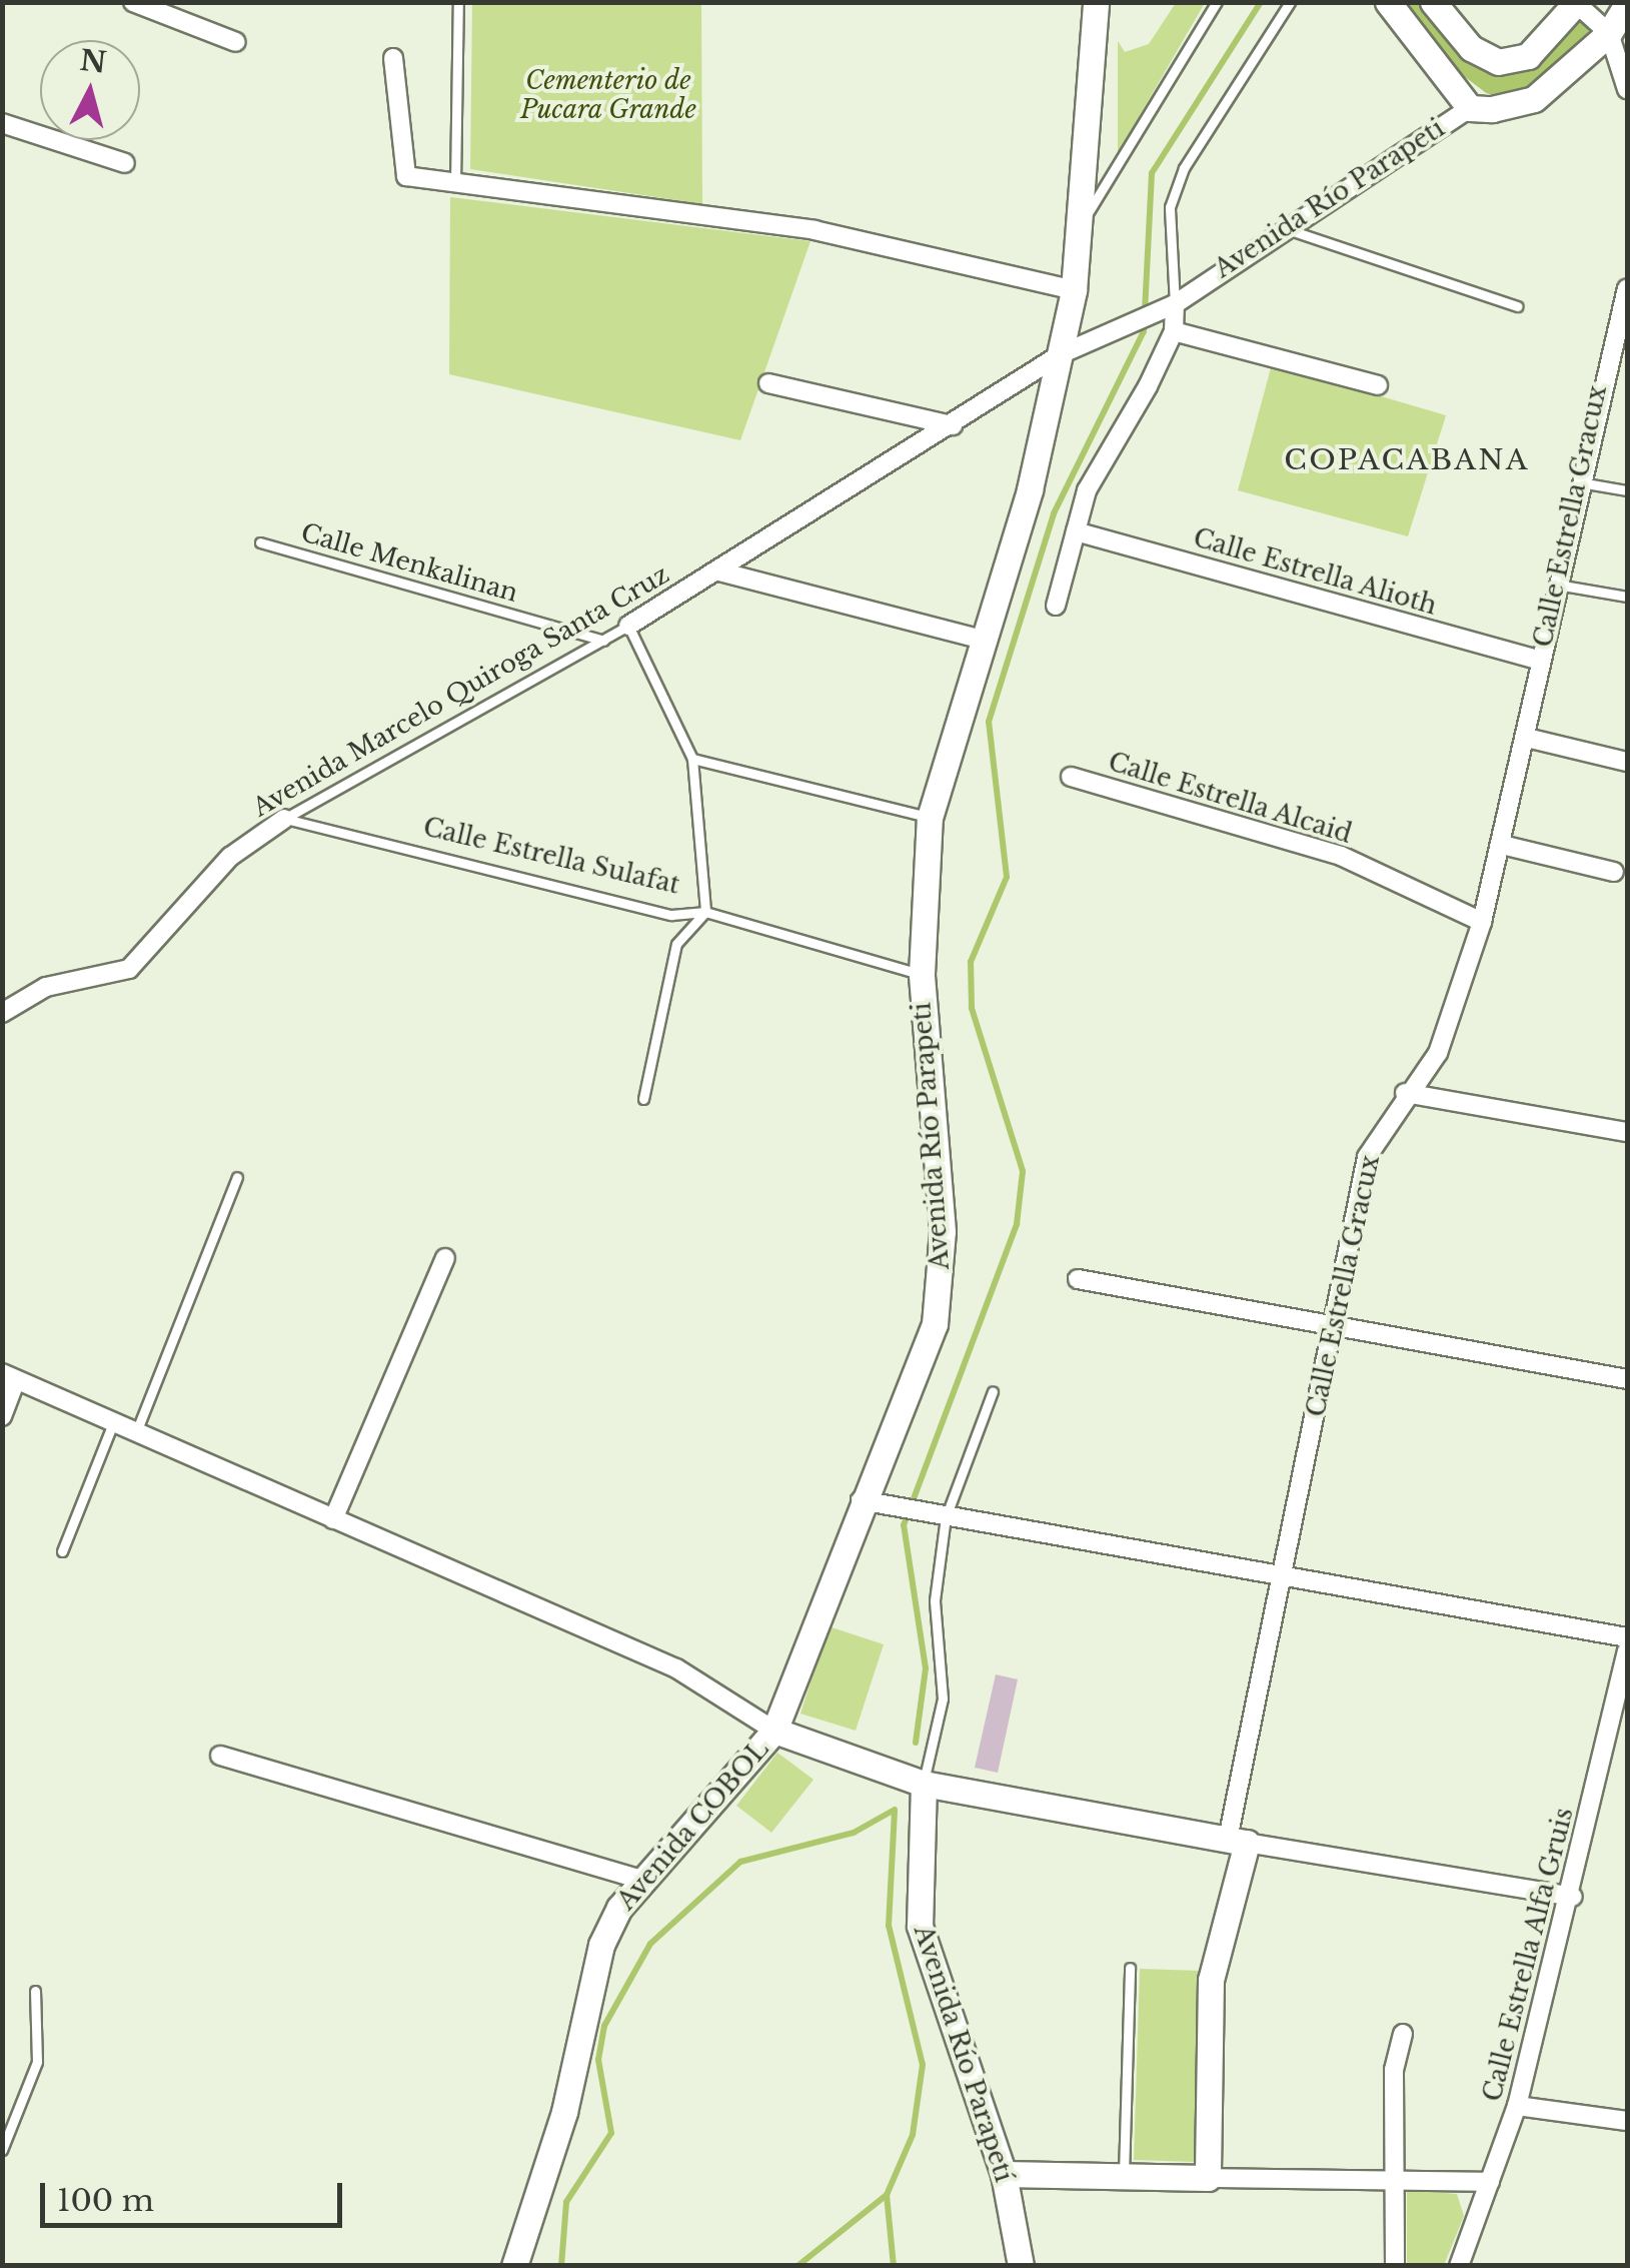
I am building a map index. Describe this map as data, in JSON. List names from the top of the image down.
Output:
{
  "streets": {
    "main road": [
      "Avenida Río Parapeti",
      "Calle Estrella Gracux",
      "Avenida COBOL",
      "Avenida Río Parapetí"
    ],
    "street": [
      "Calle Estrella Alioth",
      "Avenida Marcelo Quiroga Santa Cruz",
      "Calle Estrella Alcaid",
      "Calle Estrella Alfa Gruis"
    ],
    "lane": ["Calle Menkalinan", "Calle Estrella Sulafat"]
  },
  "crossings": [
    ["Avenida Río Parapeti", "Avenida Marcelo Quiroga Santa Cruz"],
    ["Avenida Río Parapeti", "Calle Estrella Sulafat"],
    ["Avenida Río Parapeti", "Avenida COBOL"],
    ["Calle Estrella Gracux", "Calle Estrella Alioth"],
    ["Calle Estrella Gracux", "Calle Estrella Alcaid"],
    ["Calle Menkalinan", "Avenida Marcelo Quiroga Santa Cruz"],
    ["Avenida Marcelo Quiroga Santa Cruz", "Calle Estrella Sulafat"]
  ],
  "districts": ["COPACABANA"],
  "parks": ["Cementerio de Pucara Grande"],
  "scale_bar": "100 m",
  "north": "top"
}
